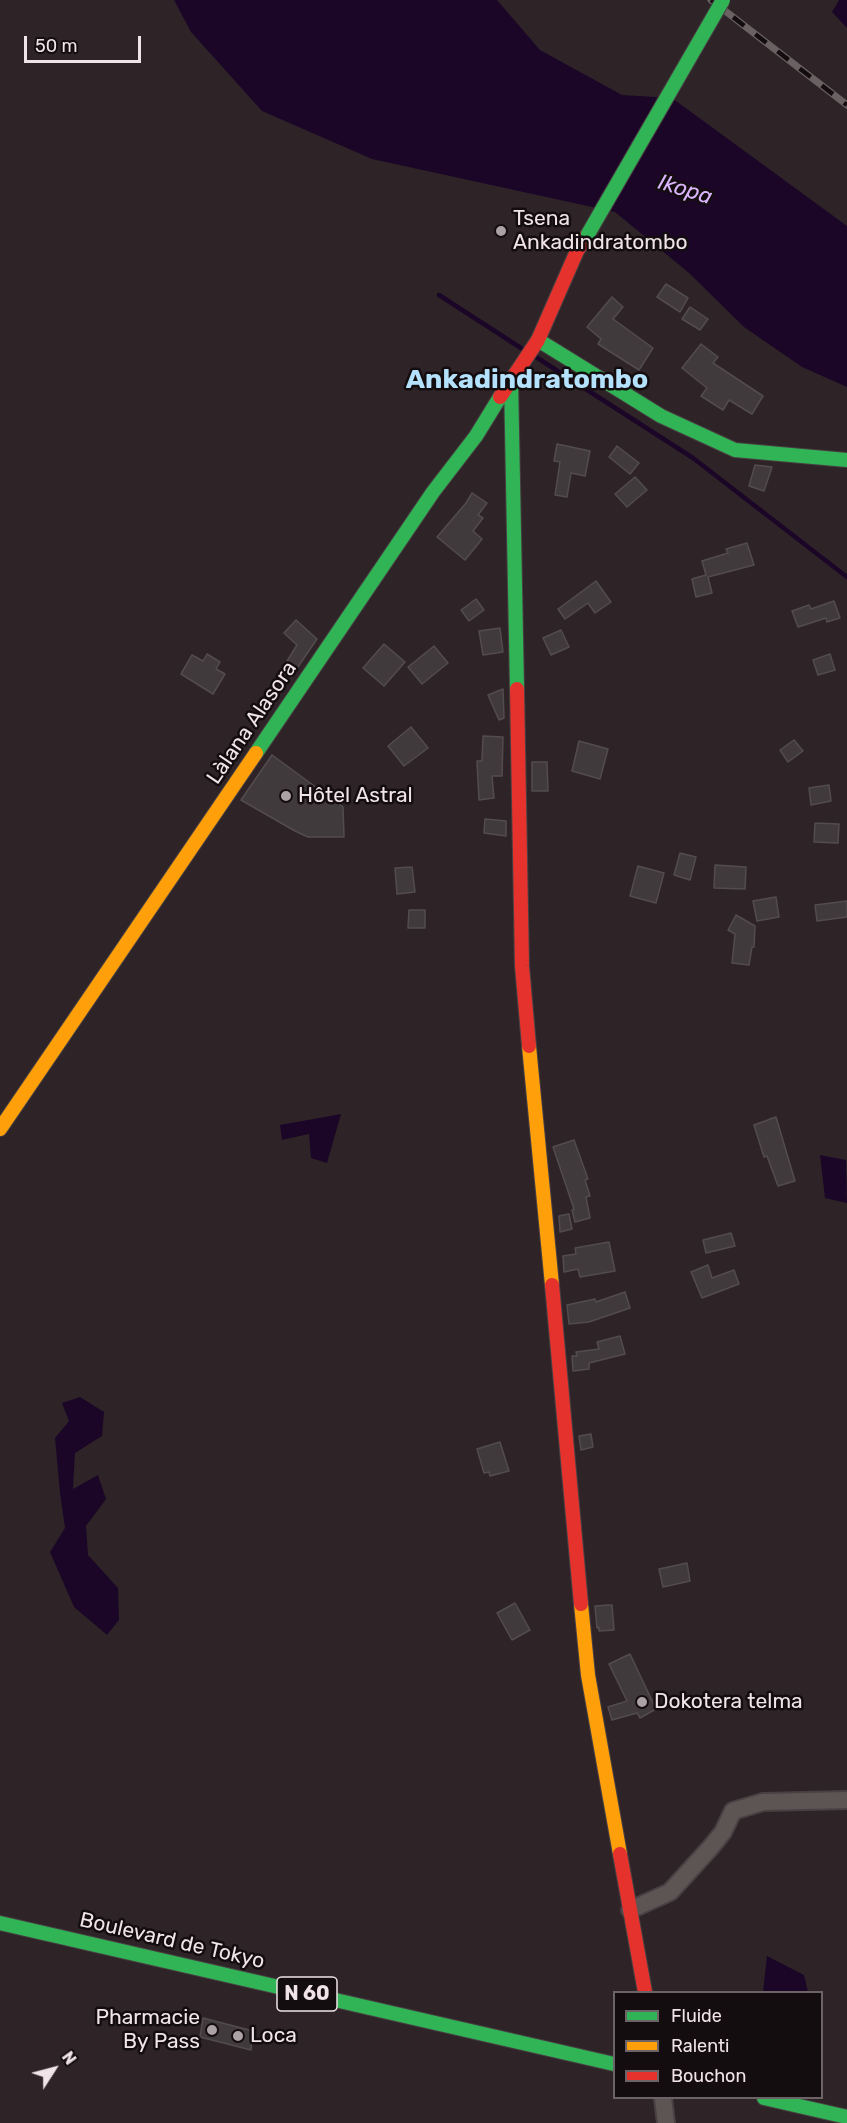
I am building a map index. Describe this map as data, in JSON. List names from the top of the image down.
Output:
{
  "streets": {
    "street": ["Làlana Alasora", "Boulevard de Tokyo", "N 60"]
  },
  "districts": ["Ankadindratombo"],
  "water": ["Ikopa"],
  "places": [
    "Tsena Ankadindratombo",
    "Hôtel Astral",
    "Dokotera telma",
    "Pharmacie By Pass",
    "Loca"
  ],
  "legend": ["Fluide", "Ralenti", "Bouchon"],
  "scale_bar": "50 m",
  "north": "top right"
}
